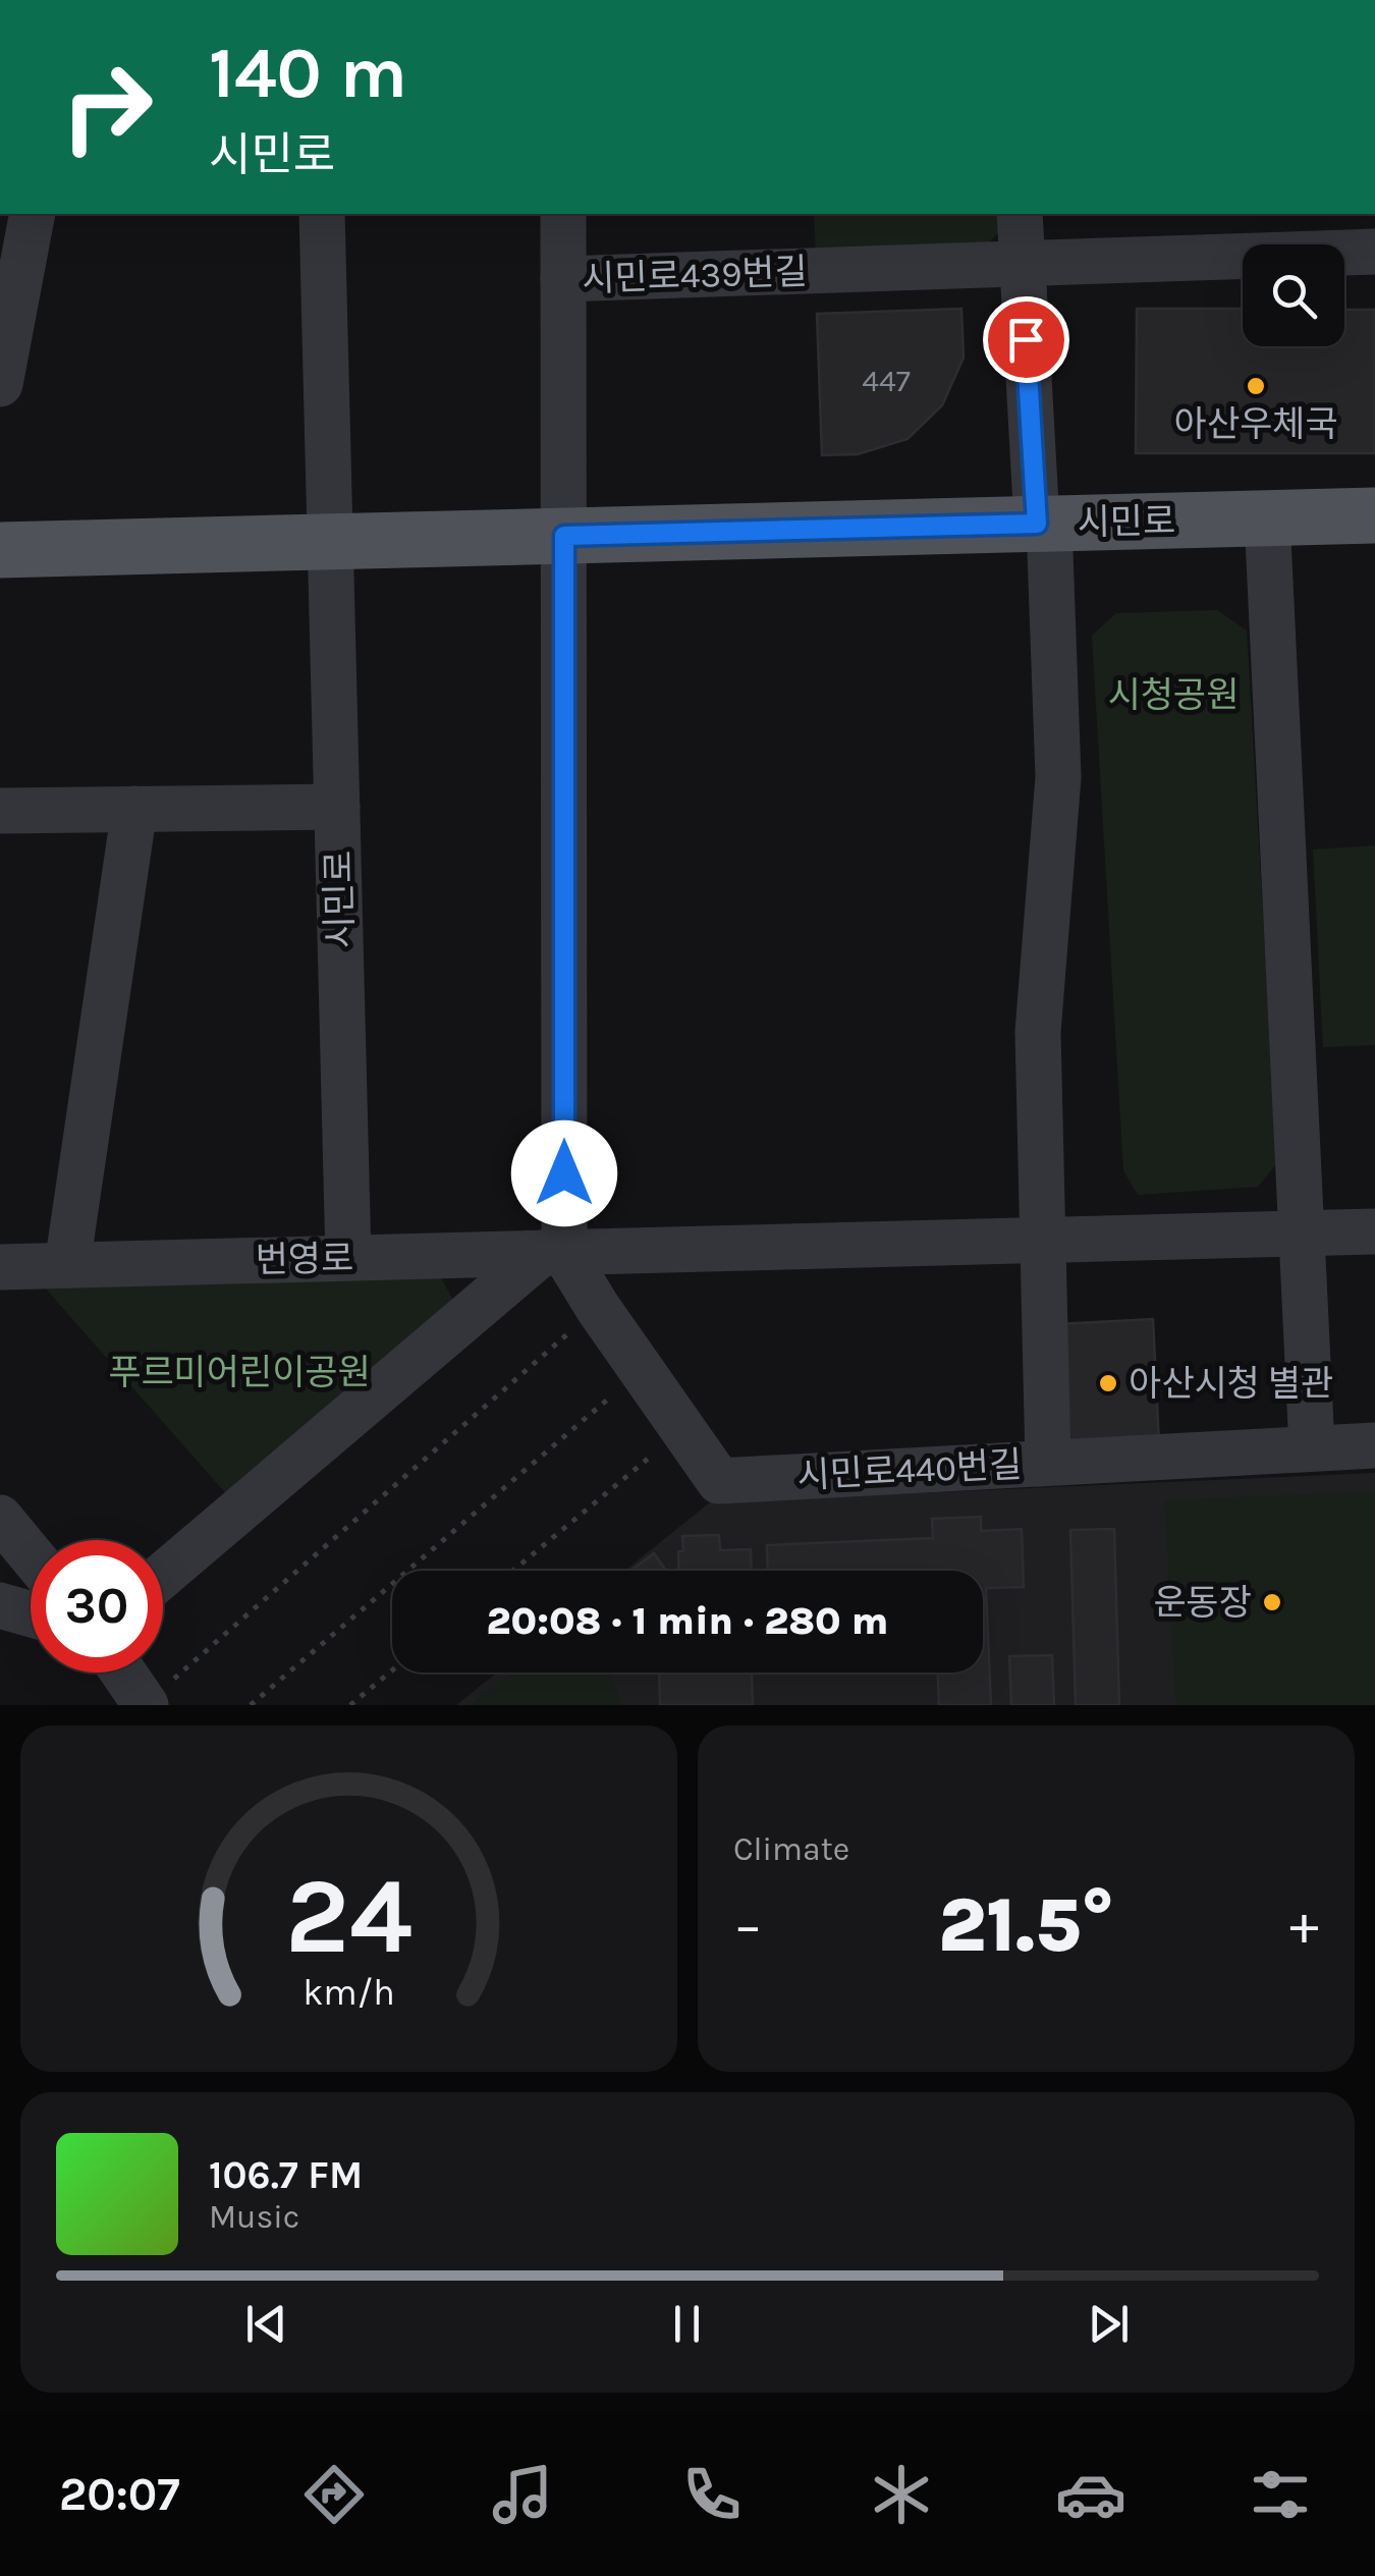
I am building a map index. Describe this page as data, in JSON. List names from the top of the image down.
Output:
{
  "streets": {
    "main road": ["시민로"],
    "street": ["시민로439번길", "번영로", "시민로440번길"]
  },
  "crossings": [
    ["시민로439번길", "시민로"],
    ["시민로", "번영로"],
    ["번영로", "시민로440번길"]
  ],
  "parks": ["시청공원", "푸르미어린이공원"],
  "places": ["아산우체국", "아산시청 별관", "운동장"],
  "house_numbers": ["447"],
  "page": {
    "turn": ["140 m", "시민로"],
    "limit": "30",
    "trip": "20:08 · 1 min · 280 m",
    "tile": "Climate",
    "heat": ["−", "21.5°", "+"],
    "song": ["106.7 FM", "Music"],
    "tabs": "20:07",
    "gauge": ["24", "km/h"]
  }
}
